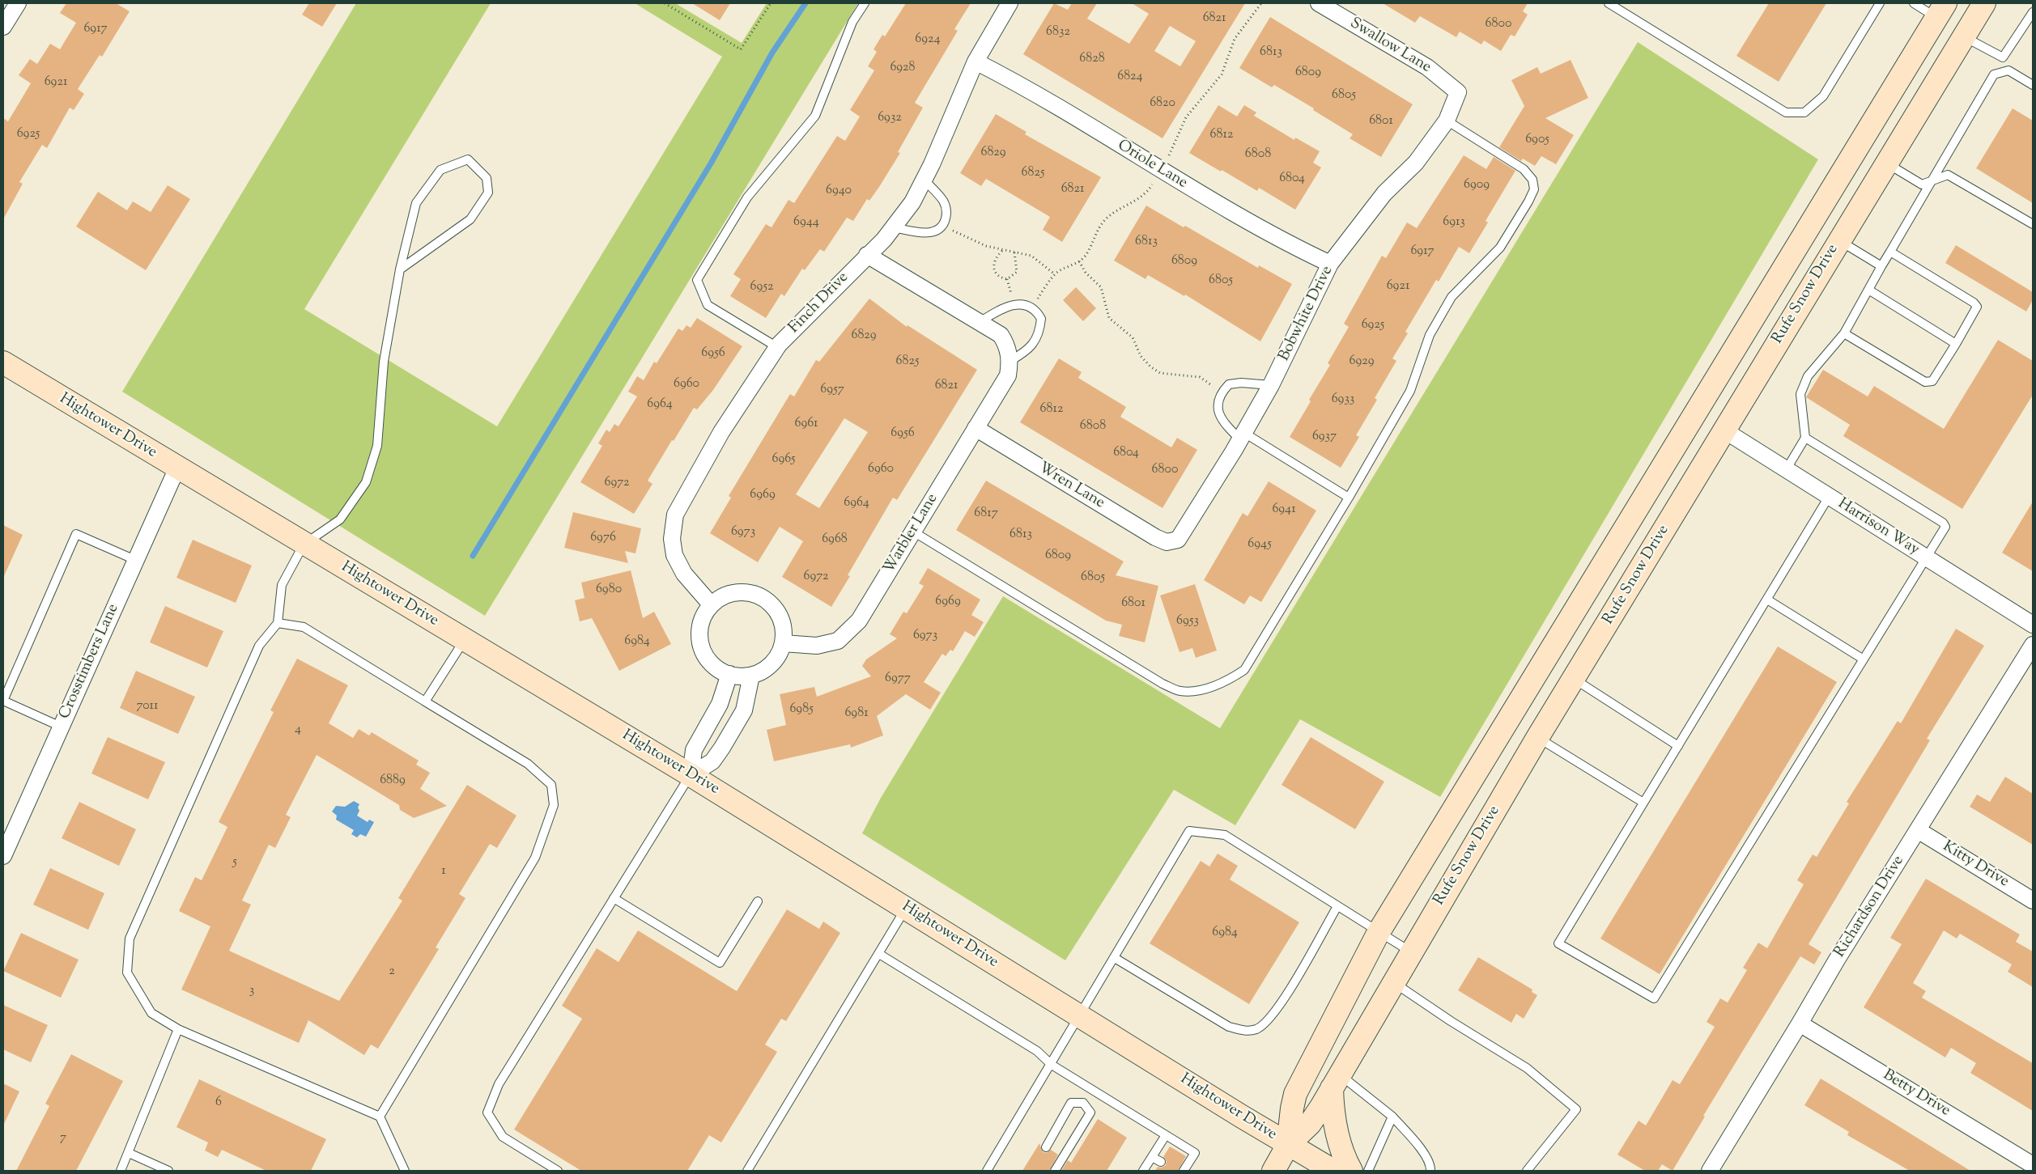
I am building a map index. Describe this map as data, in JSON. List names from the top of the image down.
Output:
{
  "streets": {
    "main road": ["Rufe Snow Drive", "Hightower Drive"],
    "street": [
      "Swallow Lane",
      "Oriole Lane",
      "Finch Drive",
      "Bobwhite Drive",
      "Wren Lane",
      "Harrison Way",
      "Warbler Lane",
      "Crosstimbers Lane",
      "Kitty Drive",
      "Richardson Drive",
      "Betty Drive"
    ]
  },
  "crossings": [
    ["Swallow Lane", "Bobwhite Drive"],
    ["Oriole Lane", "Finch Drive"],
    ["Oriole Lane", "Bobwhite Drive"],
    ["Rufe Snow Drive", "Hightower Drive"],
    ["Rufe Snow Drive", "Harrison Way"],
    ["Finch Drive", "Warbler Lane"],
    ["Bobwhite Drive", "Wren Lane"],
    ["Hightower Drive", "Crosstimbers Lane"],
    ["Wren Lane", "Warbler Lane"],
    ["Kitty Drive", "Richardson Drive"],
    ["Richardson Drive", "Betty Drive"]
  ],
  "house_numbers": [
    "6821",
    "6800",
    "6917",
    "6832",
    "6924",
    "6813",
    "6828",
    "6928",
    "6809",
    "6824",
    "6921",
    "6805",
    "6820",
    "6932",
    "6801",
    "6925",
    "6812",
    "6905",
    "6829",
    "6808",
    "6825",
    "6804",
    "6909",
    "6821",
    "6940",
    "6944",
    "6913",
    "6813",
    "6917",
    "6809",
    "6805",
    "6921",
    "6952",
    "6925",
    "6829",
    "6956",
    "6825",
    "6929",
    "6960",
    "6821",
    "6957",
    "6933",
    "6964",
    "6812",
    "6961",
    "6808",
    "6956",
    "6937",
    "6804",
    "6965",
    "6960",
    "6800",
    "6972",
    "6969",
    "6964",
    "6941",
    "6817",
    "6973",
    "6813",
    "6976",
    "6968",
    "6945",
    "6809",
    "6972",
    "6805",
    "6980",
    "6969",
    "6801",
    "6953",
    "6973",
    "6984",
    "6977",
    "7011",
    "6985",
    "6981",
    "4",
    "6889",
    "5",
    "1",
    "6984",
    "2",
    "3",
    "6",
    "7"
  ]
}
